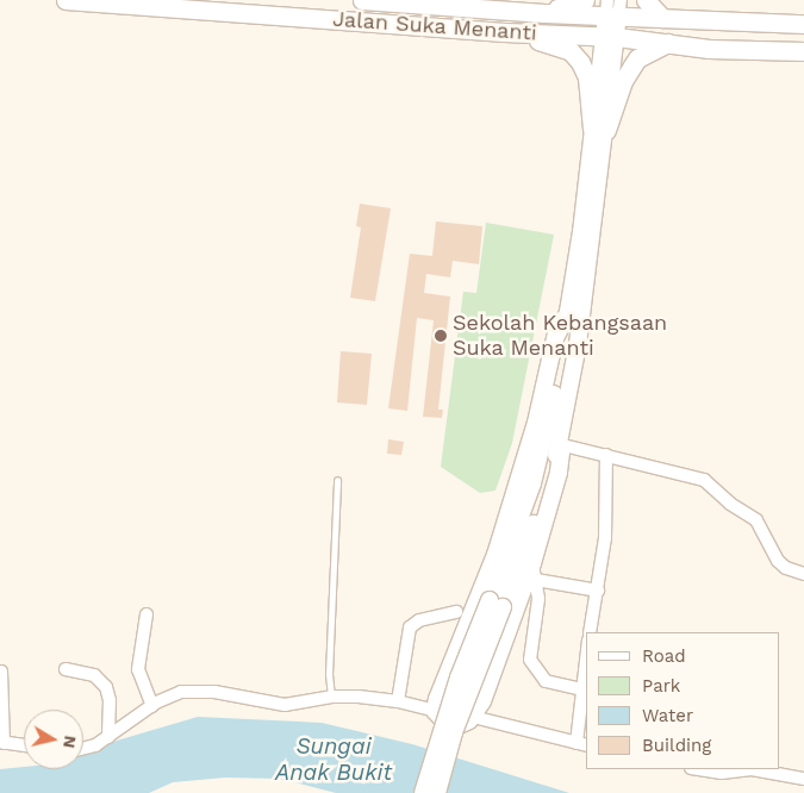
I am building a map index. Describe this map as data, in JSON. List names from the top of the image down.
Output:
{
  "streets": {
    "main road": ["Jalan Suka Menanti"]
  },
  "water": ["Sungai Anak Bukit"],
  "places": ["Sekolah Kebangsaan Suka Menanti"],
  "legend": [
    "Road",
    "Park",
    "Water",
    "Building"
  ],
  "north": "right"
}
